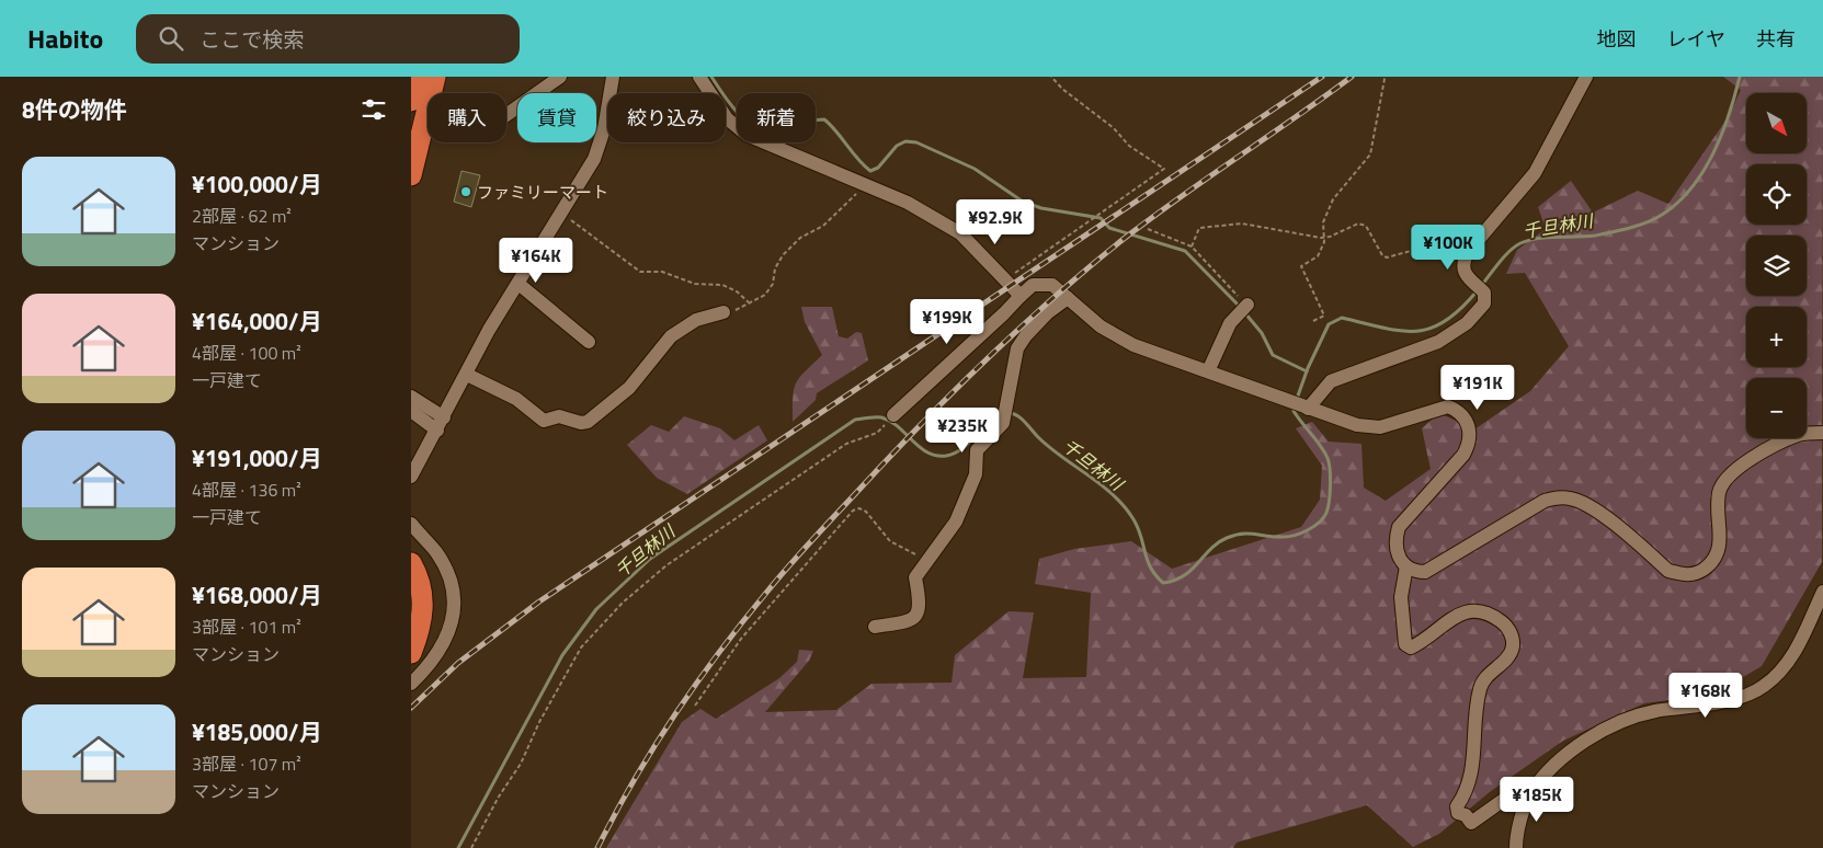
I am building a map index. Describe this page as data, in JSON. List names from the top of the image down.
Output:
{
  "water": ["千旦林川"],
  "places": ["ファミリーマート"],
  "north": "bottom right",
  "page": {
    "header": "Habito",
    "search": "ここで検索",
    "nav": ["地図", "レイヤ", "共有"],
    "heading": "8件の物件",
    "map_buttons": ["+", "−"],
    "chip": [
      "購入",
      "賃貸",
      "絞り込み",
      "新着"
    ],
    "list": [
      {
        "name": "¥100,000/月",
        "note": "2部屋 · 62 m² · マンション"
      },
      {
        "name": "¥164,000/月",
        "note": "4部屋 · 100 m² · 一戸建て"
      },
      {
        "name": "¥191,000/月",
        "note": "4部屋 · 136 m² · 一戸建て"
      },
      {
        "name": "¥168,000/月",
        "note": "3部屋 · 101 m² · マンション"
      },
      {
        "name": "¥185,000/月",
        "note": "3部屋 · 107 m² · マンション"
      }
    ],
    "price": [
      "¥92.9K",
      "¥100K",
      "¥164K",
      "¥199K",
      "¥191K",
      "¥235K",
      "¥168K",
      "¥185K"
    ]
  }
}
